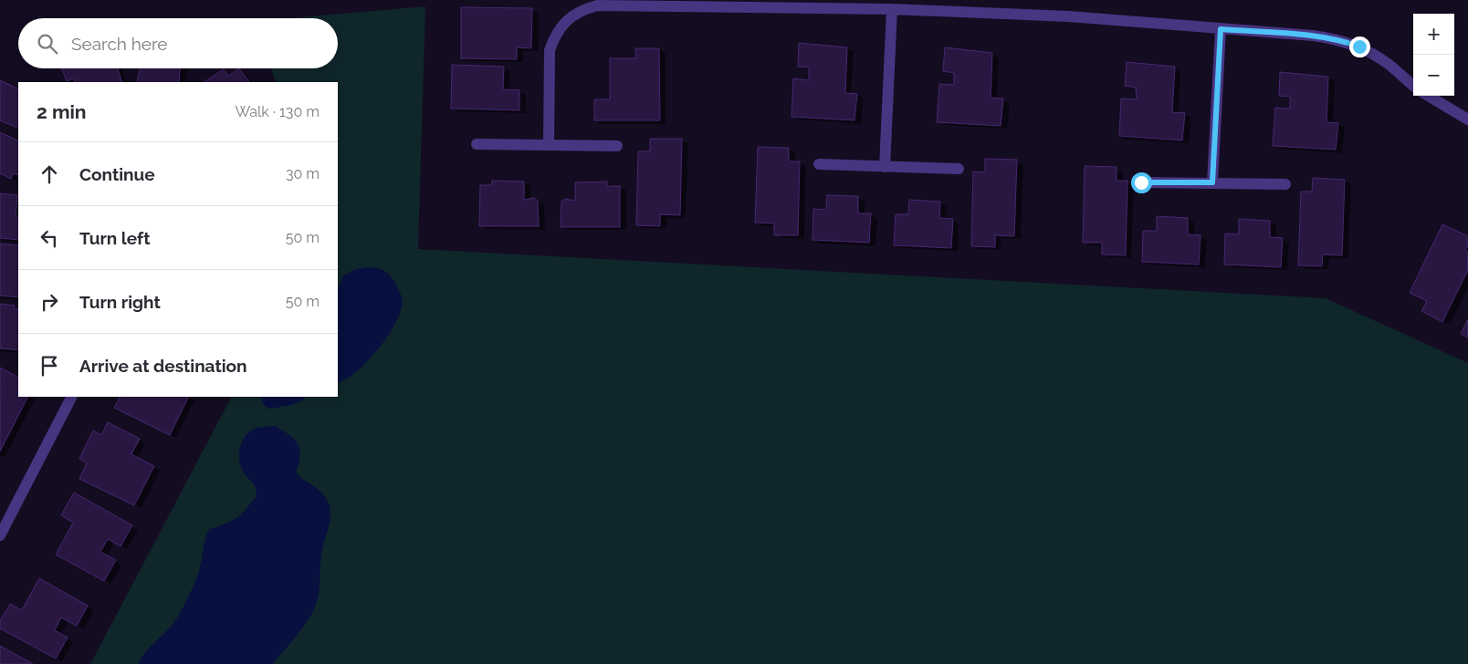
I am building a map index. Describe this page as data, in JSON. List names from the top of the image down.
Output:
{
  "page": {
    "map_buttons": ["+", "−"],
    "search": "Search here",
    "heading": ["2 min", "Walk · 130 m"],
    "list": [
      ["Continue", "30 m"],
      ["Turn left", "50 m"],
      ["Turn right", "50 m"],
      "Arrive at destination"
    ]
  }
}
